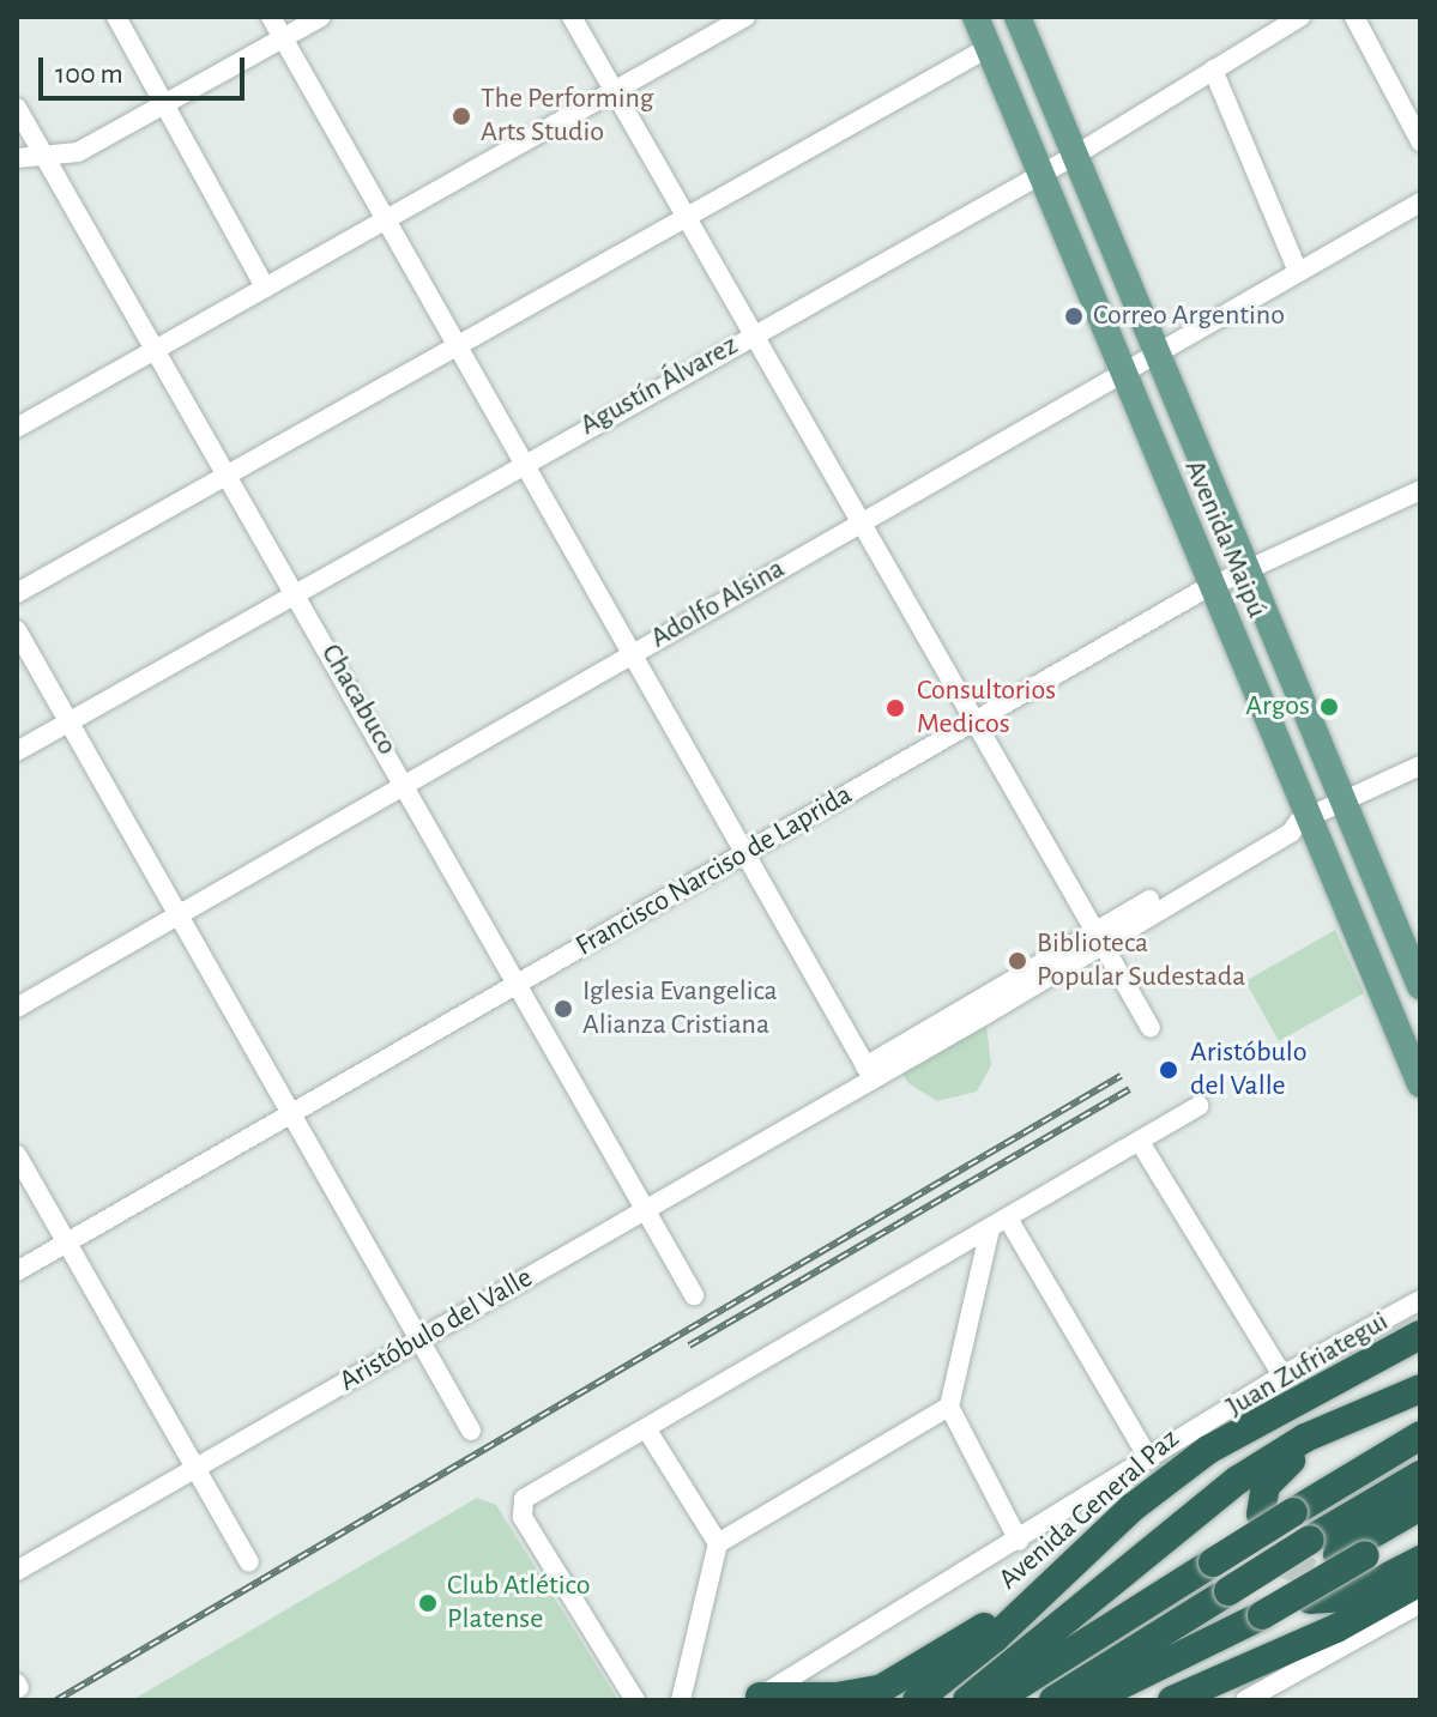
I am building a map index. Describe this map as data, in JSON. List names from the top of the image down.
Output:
{
  "streets": {
    "highway": ["Avenida General Paz"],
    "main road": ["Avenida Maipú"],
    "street": [
      "Agustín Álvarez",
      "Adolfo Alsina",
      "Chacabuco",
      "Francisco Narciso de Laprida",
      "Aristóbulo del Valle",
      "Juan Zufriategui"
    ]
  },
  "crossings": [
    ["Agustín Álvarez", "Avenida Maipú"],
    ["Agustín Álvarez", "Chacabuco"],
    ["Avenida Maipú", "Adolfo Alsina"],
    ["Avenida Maipú", "Francisco Narciso de Laprida"],
    ["Avenida Maipú", "Aristóbulo del Valle"],
    ["Adolfo Alsina", "Chacabuco"],
    ["Chacabuco", "Francisco Narciso de Laprida"],
    ["Chacabuco", "Aristóbulo del Valle"]
  ],
  "places": [
    "The Performing Arts Studio",
    "Correo Argentino",
    "Argos",
    "Consultorios Medicos",
    "Biblioteca Popular Sudestada",
    "Iglesia Evangelica Alianza Cristiana",
    "Aristóbulo del Valle",
    "Club Atlético Platense"
  ],
  "scale_bar": "100 m"
}
